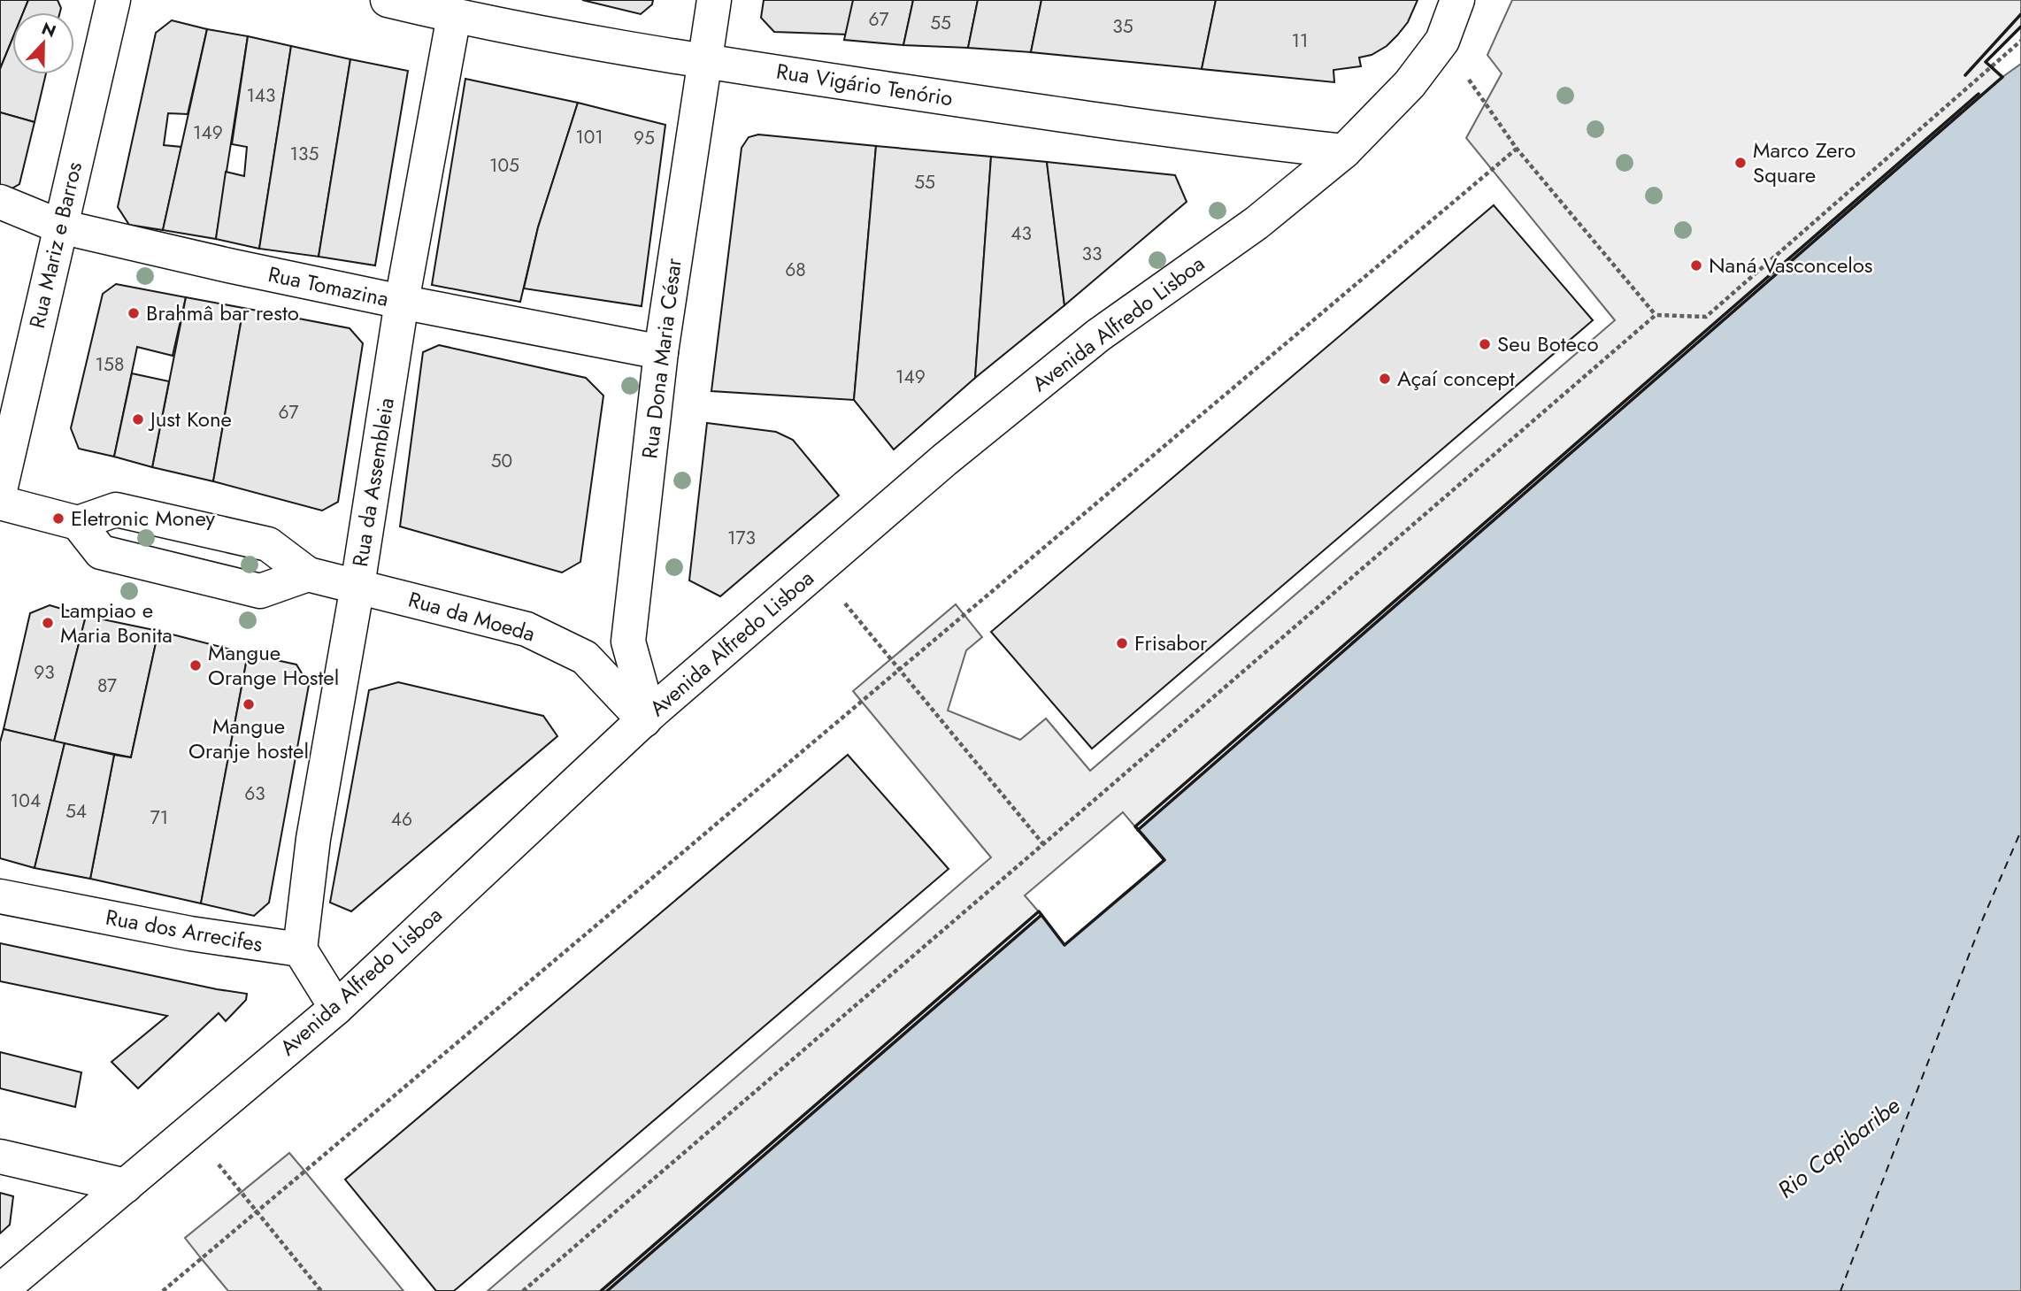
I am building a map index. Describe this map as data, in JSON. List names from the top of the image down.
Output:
{
  "streets": {
    "street": [
      "Rua Vigário Tenório",
      "Rua Mariz e Barros",
      "Rua Tomazina",
      "Avenida Alfredo Lisboa",
      "Rua Dona Maria César",
      "Rua da Assembleia",
      "Rua da Moeda",
      "Rua dos Arrecifes"
    ]
  },
  "crossings": [
    ["Rua Vigário Tenório", "Avenida Alfredo Lisboa"],
    ["Rua Vigário Tenório", "Rua Dona Maria César"],
    ["Rua Vigário Tenório", "Rua da Assembleia"],
    ["Rua Mariz e Barros", "Rua Tomazina"],
    ["Rua Tomazina", "Rua Dona Maria César"],
    ["Rua Tomazina", "Rua da Assembleia"],
    ["Avenida Alfredo Lisboa", "Rua Dona Maria César"],
    ["Avenida Alfredo Lisboa", "Rua da Moeda"],
    ["Rua Dona Maria César", "Rua da Moeda"],
    ["Rua da Assembleia", "Rua da Moeda"],
    ["Rua da Assembleia", "Rua dos Arrecifes"]
  ],
  "water": ["Rio Capibaribe"],
  "places": [
    "Marco Zero Square",
    "Naná Vasconcelos",
    "Brahmâ bar resto",
    "Seu Boteco",
    "Açaí concept",
    "Just Kone",
    "Eletronic Money",
    "Lampiao e Maria Bonita",
    "Frisabor",
    "Mangue Orange Hostel",
    "Mangue Oranje hostel"
  ],
  "house_numbers": [
    "67",
    "55",
    "35",
    "11",
    "143",
    "149",
    "101",
    "95",
    "135",
    "105",
    "55",
    "43",
    "33",
    "68",
    "158",
    "149",
    "67",
    "50",
    "173",
    "93",
    "87",
    "63",
    "104",
    "54",
    "71",
    "46"
  ],
  "north": "top"
}
